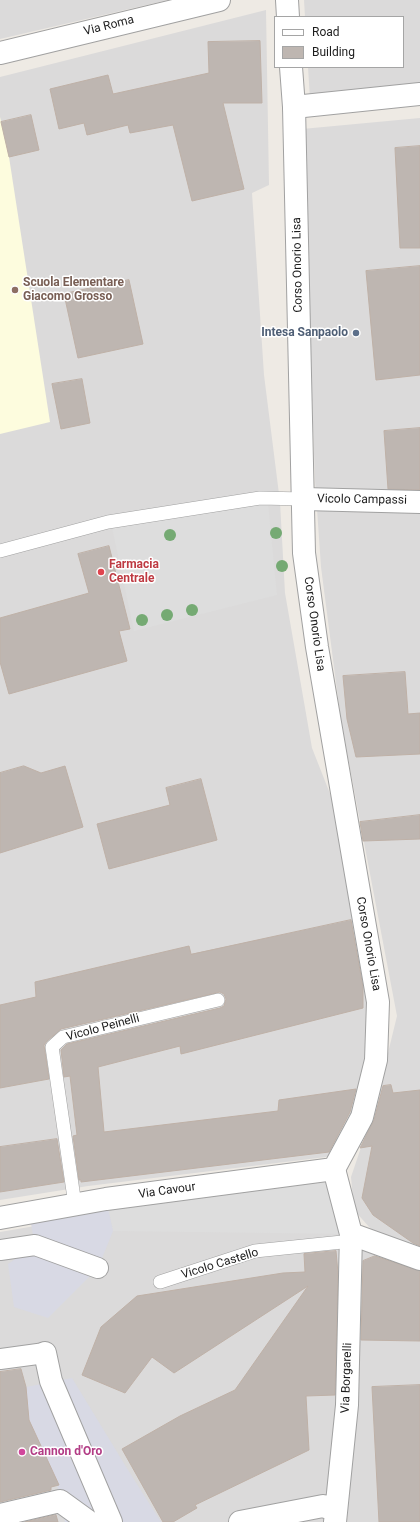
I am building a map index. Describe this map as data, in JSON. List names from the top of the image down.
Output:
{
  "streets": {
    "street": [
      "Via Roma",
      "Corso Onorio Lisa",
      "Vicolo Campassi",
      "Via Cavour",
      "Via Borgarelli"
    ],
    "lane": ["Vicolo Peinelli", "Vicolo Castello"]
  },
  "crossings": [
    ["Corso Onorio Lisa", "Vicolo Campassi"],
    ["Corso Onorio Lisa", "Via Cavour"],
    ["Corso Onorio Lisa", "Via Borgarelli"],
    ["Vicolo Peinelli", "Via Cavour"],
    ["Via Cavour", "Via Borgarelli"],
    ["Vicolo Castello", "Via Borgarelli"]
  ],
  "places": [
    "Scuola Elementare Giacomo Grosso",
    "Intesa Sanpaolo",
    "Farmacia Centrale",
    "Cannon d'Oro"
  ],
  "legend": ["Road", "Building"]
}
